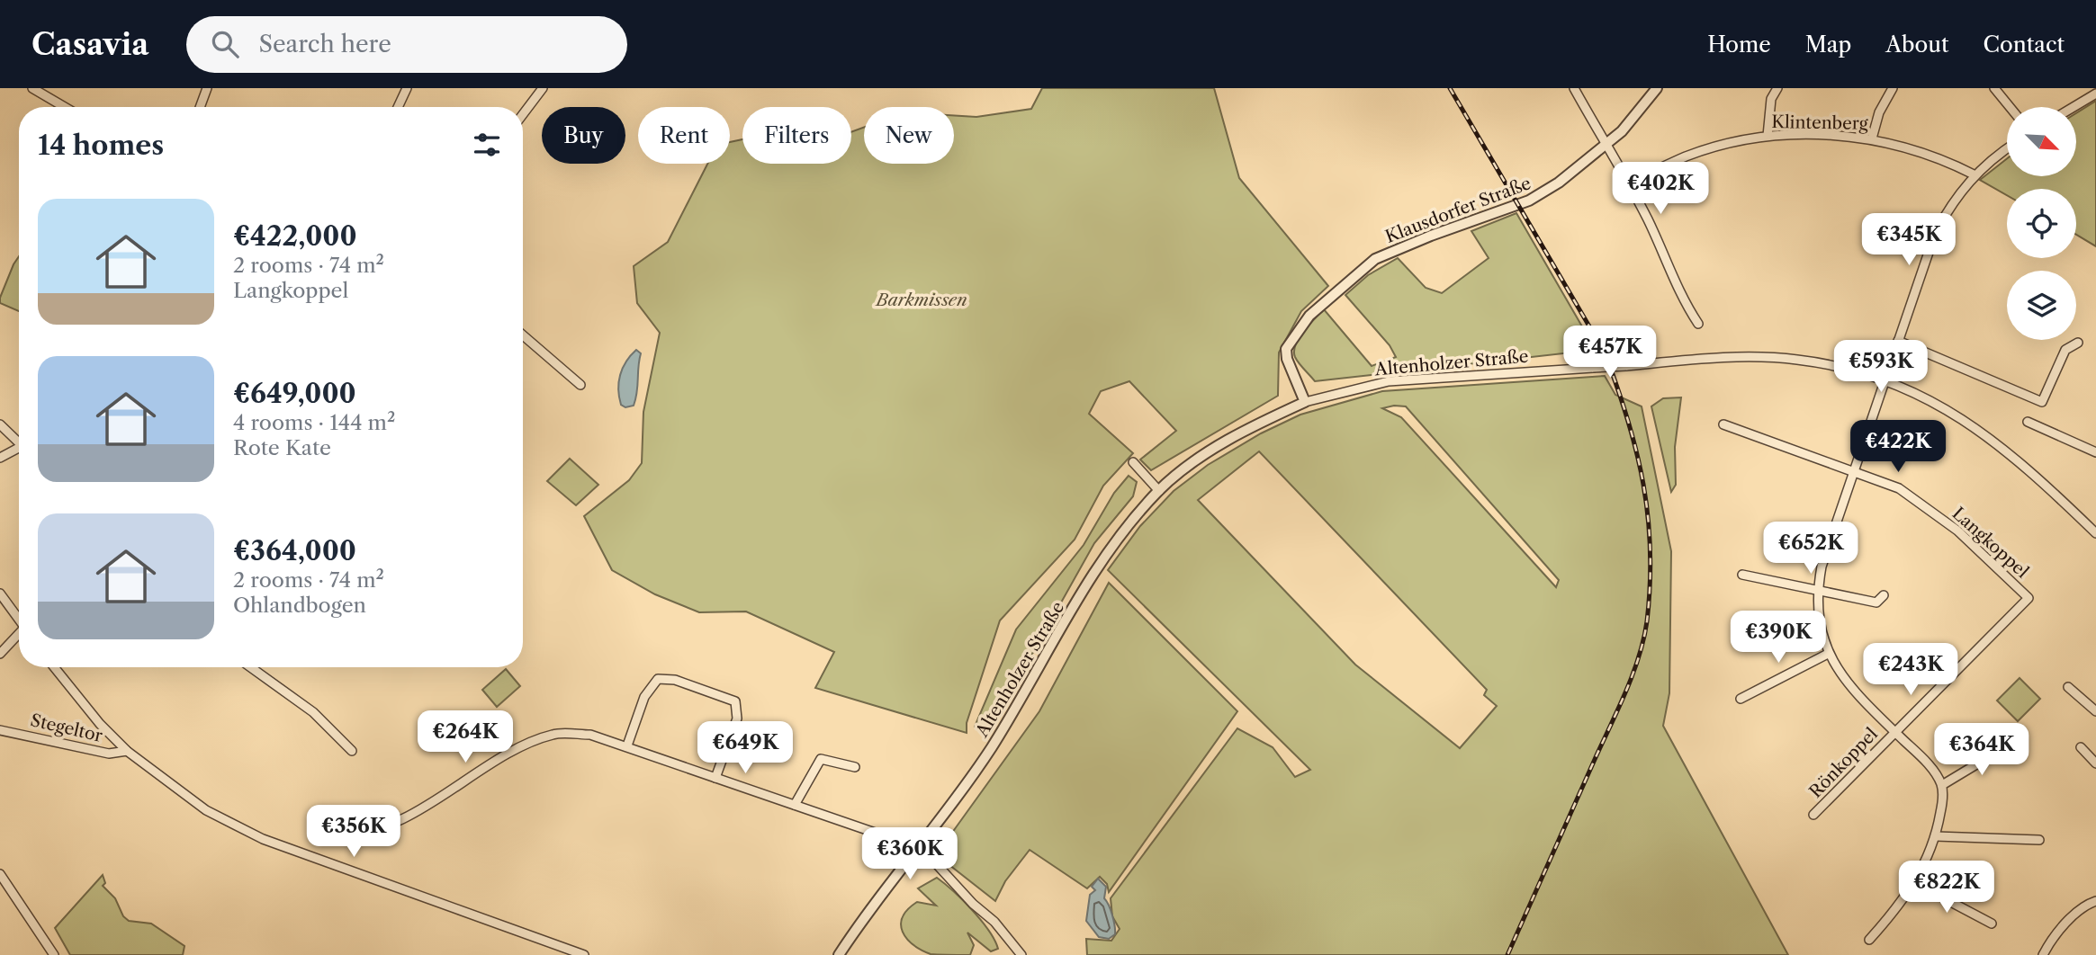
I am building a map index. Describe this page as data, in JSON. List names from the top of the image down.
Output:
{
  "streets": {
    "street": [
      "Klintenberg",
      "Klausdorfer Straße",
      "Altenholzer Straße",
      "Langkoppel",
      "Stegeltor",
      "Rönkoppel"
    ]
  },
  "crossings": [
    ["Klausdorfer Straße", "Altenholzer Straße"],
    ["Langkoppel", "Rönkoppel"]
  ],
  "parks": ["Barkmissen"],
  "north": "bottom right",
  "page": {
    "header": "Casavia",
    "search": "Search here",
    "nav": [
      "Home",
      "Map",
      "About",
      "Contact"
    ],
    "chip": [
      "Buy",
      "Rent",
      "Filters",
      "New"
    ],
    "heading": "14 homes",
    "price": [
      "€402K",
      "€345K",
      "€457K",
      "€593K",
      "€422K",
      "€652K",
      "€390K",
      "€243K",
      "€264K",
      "€649K",
      "€364K",
      "€356K",
      "€360K",
      "€822K"
    ],
    "list": [
      {
        "name": "€422,000",
        "note": "2 rooms · 74 m² · Langkoppel"
      },
      {
        "name": "€649,000",
        "note": "4 rooms · 144 m² · Rote Kate"
      },
      {
        "name": "€364,000",
        "note": "2 rooms · 74 m² · Ohlandbogen"
      }
    ]
  }
}
